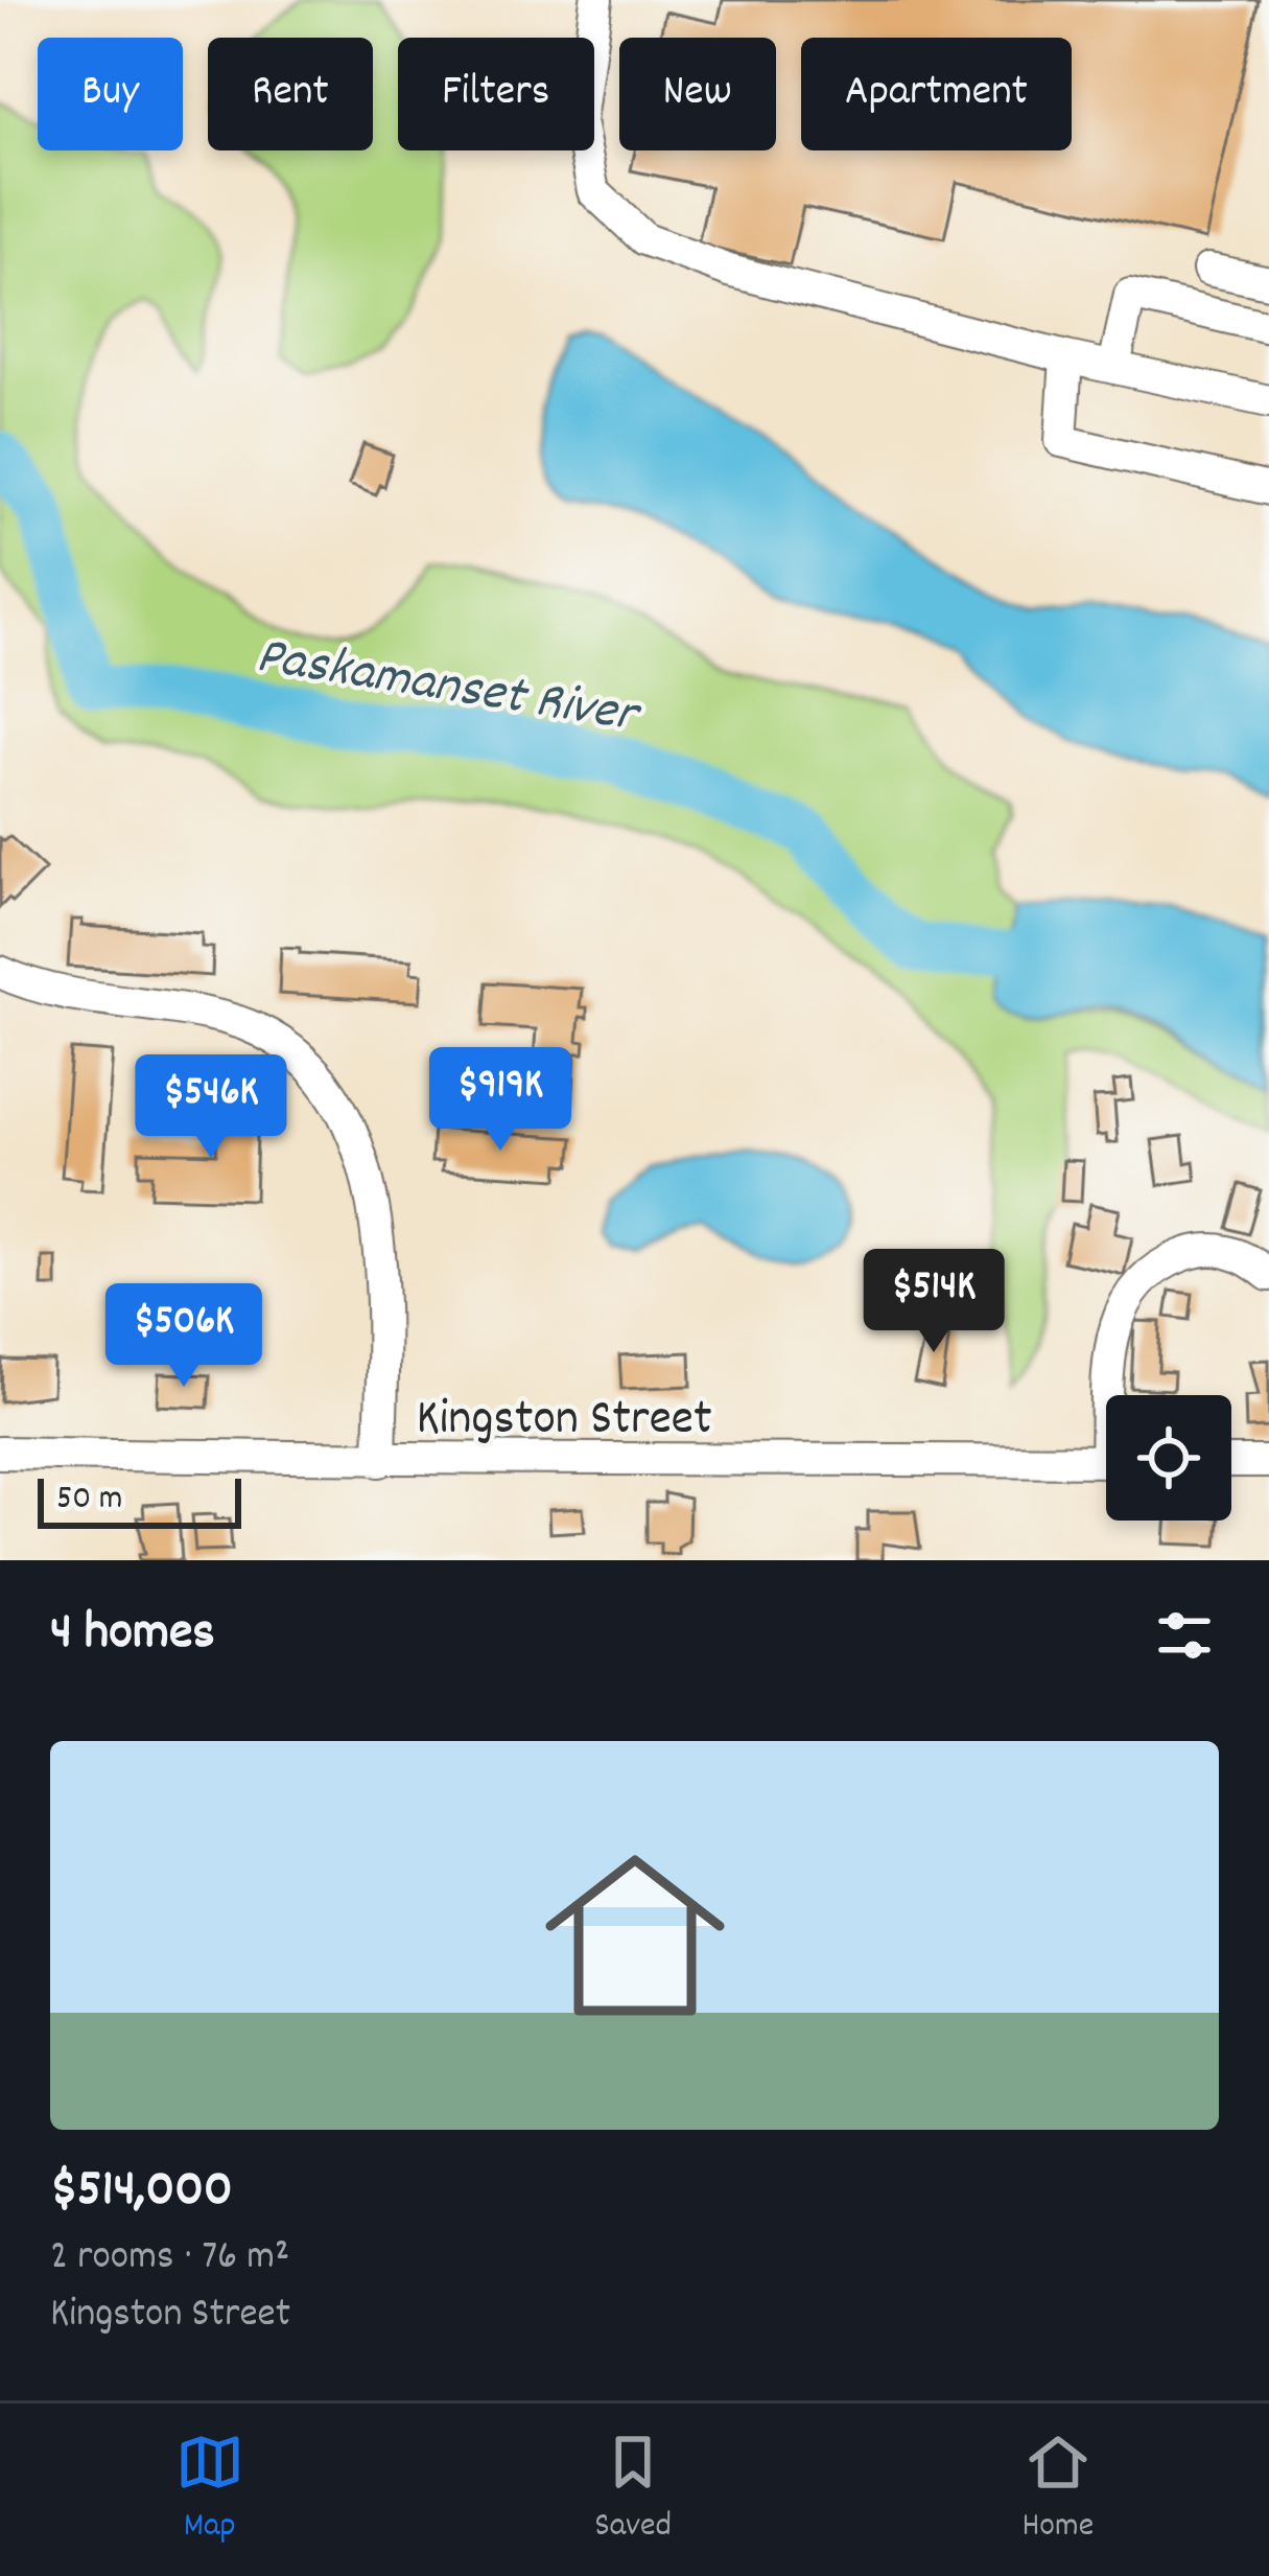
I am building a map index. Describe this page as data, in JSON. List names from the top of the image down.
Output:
{
  "streets": {
    "street": ["Kingston Street"]
  },
  "water": ["Paskamanset River"],
  "scale_bar": "50 m",
  "page": {
    "chip": [
      "Buy",
      "Rent",
      "Filters",
      "New",
      "Apartment"
    ],
    "price": [
      "$919K",
      "$546K",
      "$514K",
      "$506K"
    ],
    "scale": "50 m",
    "heading": "4 homes",
    "list": [
      {
        "name": "$514,000",
        "note": "2 rooms · 76 m² · Kingston Street"
      }
    ],
    "tabs": ["Map", "Saved", "Home"]
  }
}
